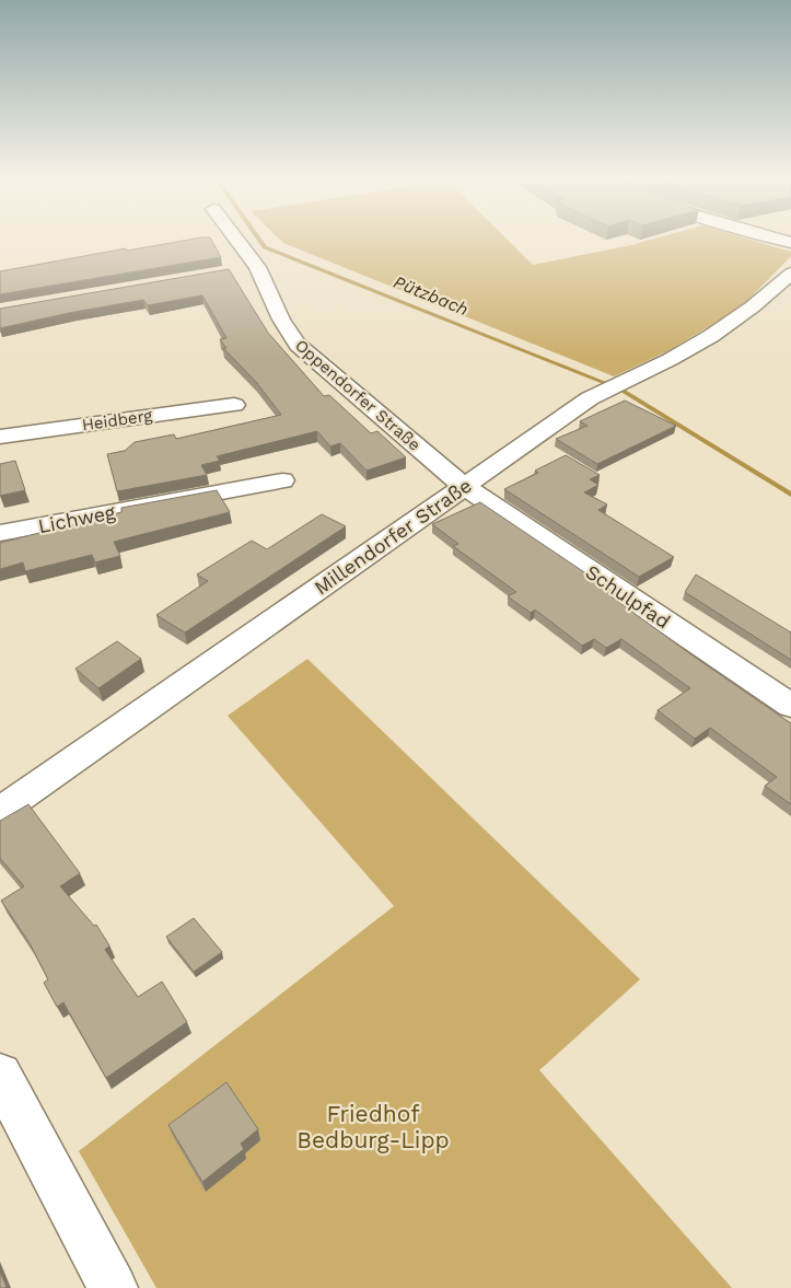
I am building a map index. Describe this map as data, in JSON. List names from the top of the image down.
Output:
{
  "streets": {
    "street": [
      "Oppendorfer Straße",
      "Heidberg",
      "Lichweg",
      "Millendorfer Straße",
      "Schulpfad"
    ]
  },
  "crossings": [
    ["Oppendorfer Straße", "Millendorfer Straße"],
    ["Oppendorfer Straße", "Schulpfad"],
    ["Millendorfer Straße", "Schulpfad"]
  ],
  "water": ["Pützbach"],
  "parks": ["Friedhof Bedburg-Lipp"]
}
